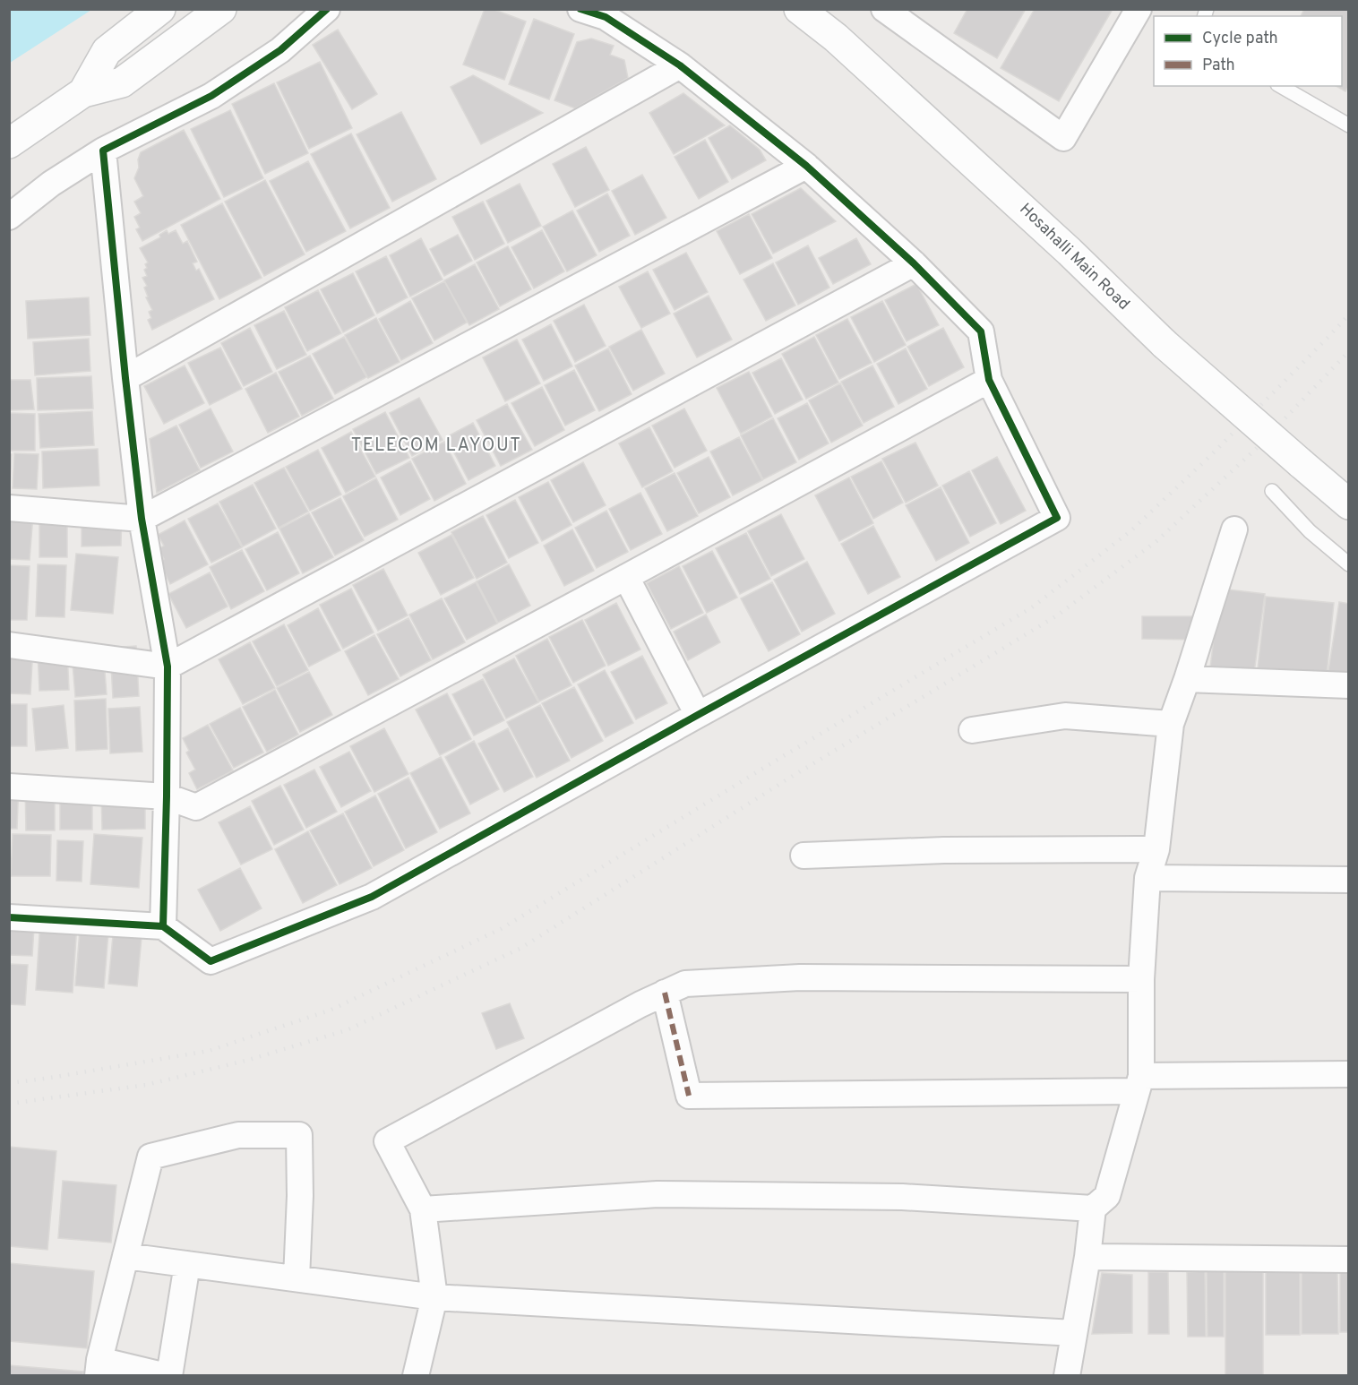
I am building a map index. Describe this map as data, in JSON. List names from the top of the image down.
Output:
{
  "streets": {
    "street": ["Hosahalli Main Road"]
  },
  "districts": ["TELECOM LAYOUT"],
  "legend": ["Cycle path", "Path"]
}
